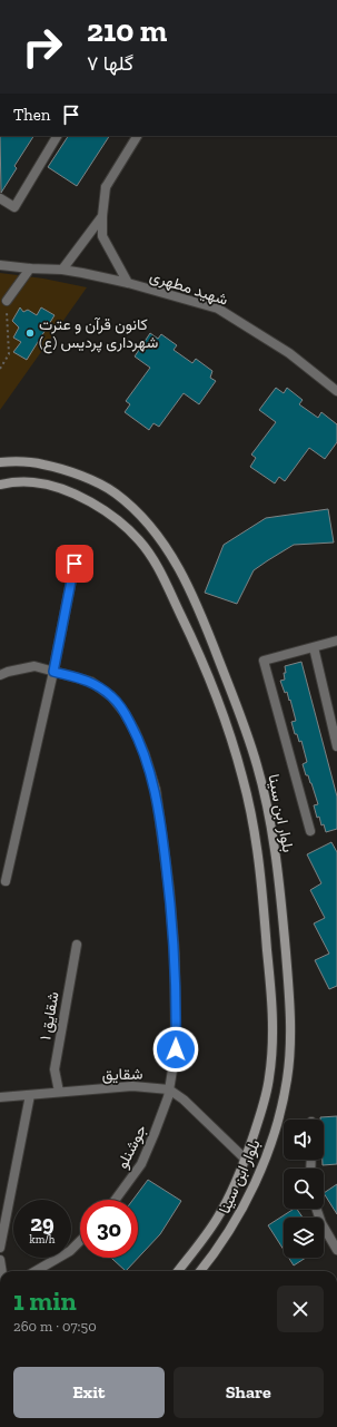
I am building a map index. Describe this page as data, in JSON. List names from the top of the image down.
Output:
{
  "streets": {
    "main road": ["بلوار ابن سینا"],
    "street": [
      "شهید مطهری",
      "شقایق ۱",
      "شقایق",
      "جوشنلو"
    ]
  },
  "crossings": [
    ["شقایق ۱", "شقایق"],
    ["شقایق", "جوشنلو"]
  ],
  "places": ["کانون قرآن و عترت (ع) شهرداری پردیس"],
  "page": {
    "turn": ["210 m", "گلها ۷"],
    "then": "Then",
    "speed": "29 km/h",
    "limit": "30",
    "heading": ["1 min", "260 m · 07:50"],
    "buttons": ["Exit", "Share"]
  }
}
